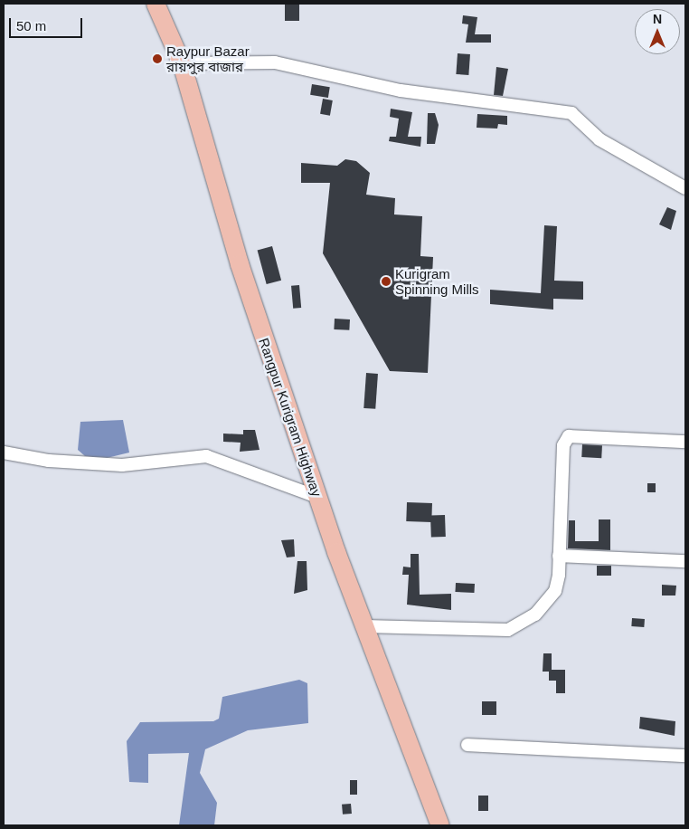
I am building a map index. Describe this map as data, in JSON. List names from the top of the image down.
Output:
{
  "streets": {
    "highway": ["Rangpur Kurigram Highway"]
  },
  "places": ["Raypur Bazar রায়পুর বাজার", "Kurigram Spinning Mills"],
  "scale_bar": "50 m",
  "north": "top"
}
